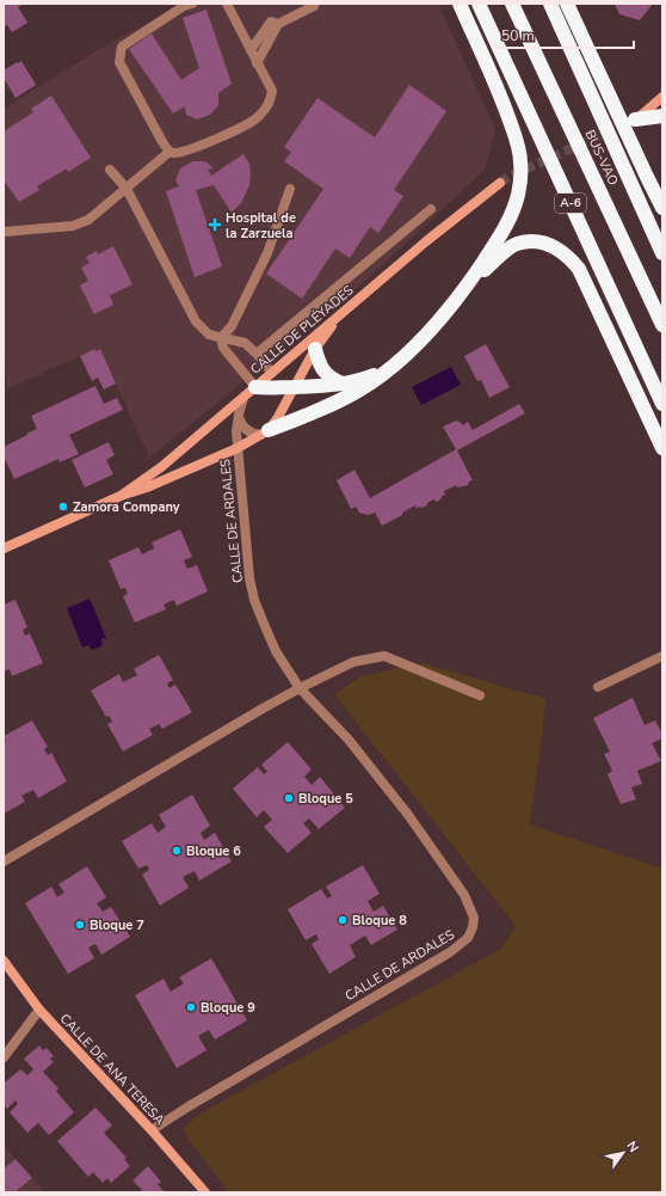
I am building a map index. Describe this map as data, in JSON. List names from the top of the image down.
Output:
{
  "streets": {
    "highway": ["BUS-VAO", "A-6"],
    "main road": ["CALLE DE PLÉYADES", "CALLE DE ANA TERESA"],
    "street": ["CALLE DE ARDALES"]
  },
  "crossings": [
    ["CALLE DE PLÉYADES", "CALLE DE ARDALES"],
    ["CALLE DE ARDALES", "CALLE DE ANA TERESA"]
  ],
  "places": {
    "health": ["Hospital de la Zarzuela"],
    "other": [
      "Zamora Company",
      "Bloque 5",
      "Bloque 6",
      "Bloque 8",
      "Bloque 7",
      "Bloque 9"
    ]
  },
  "scale_bar": "50 m",
  "north": "top right"
}
